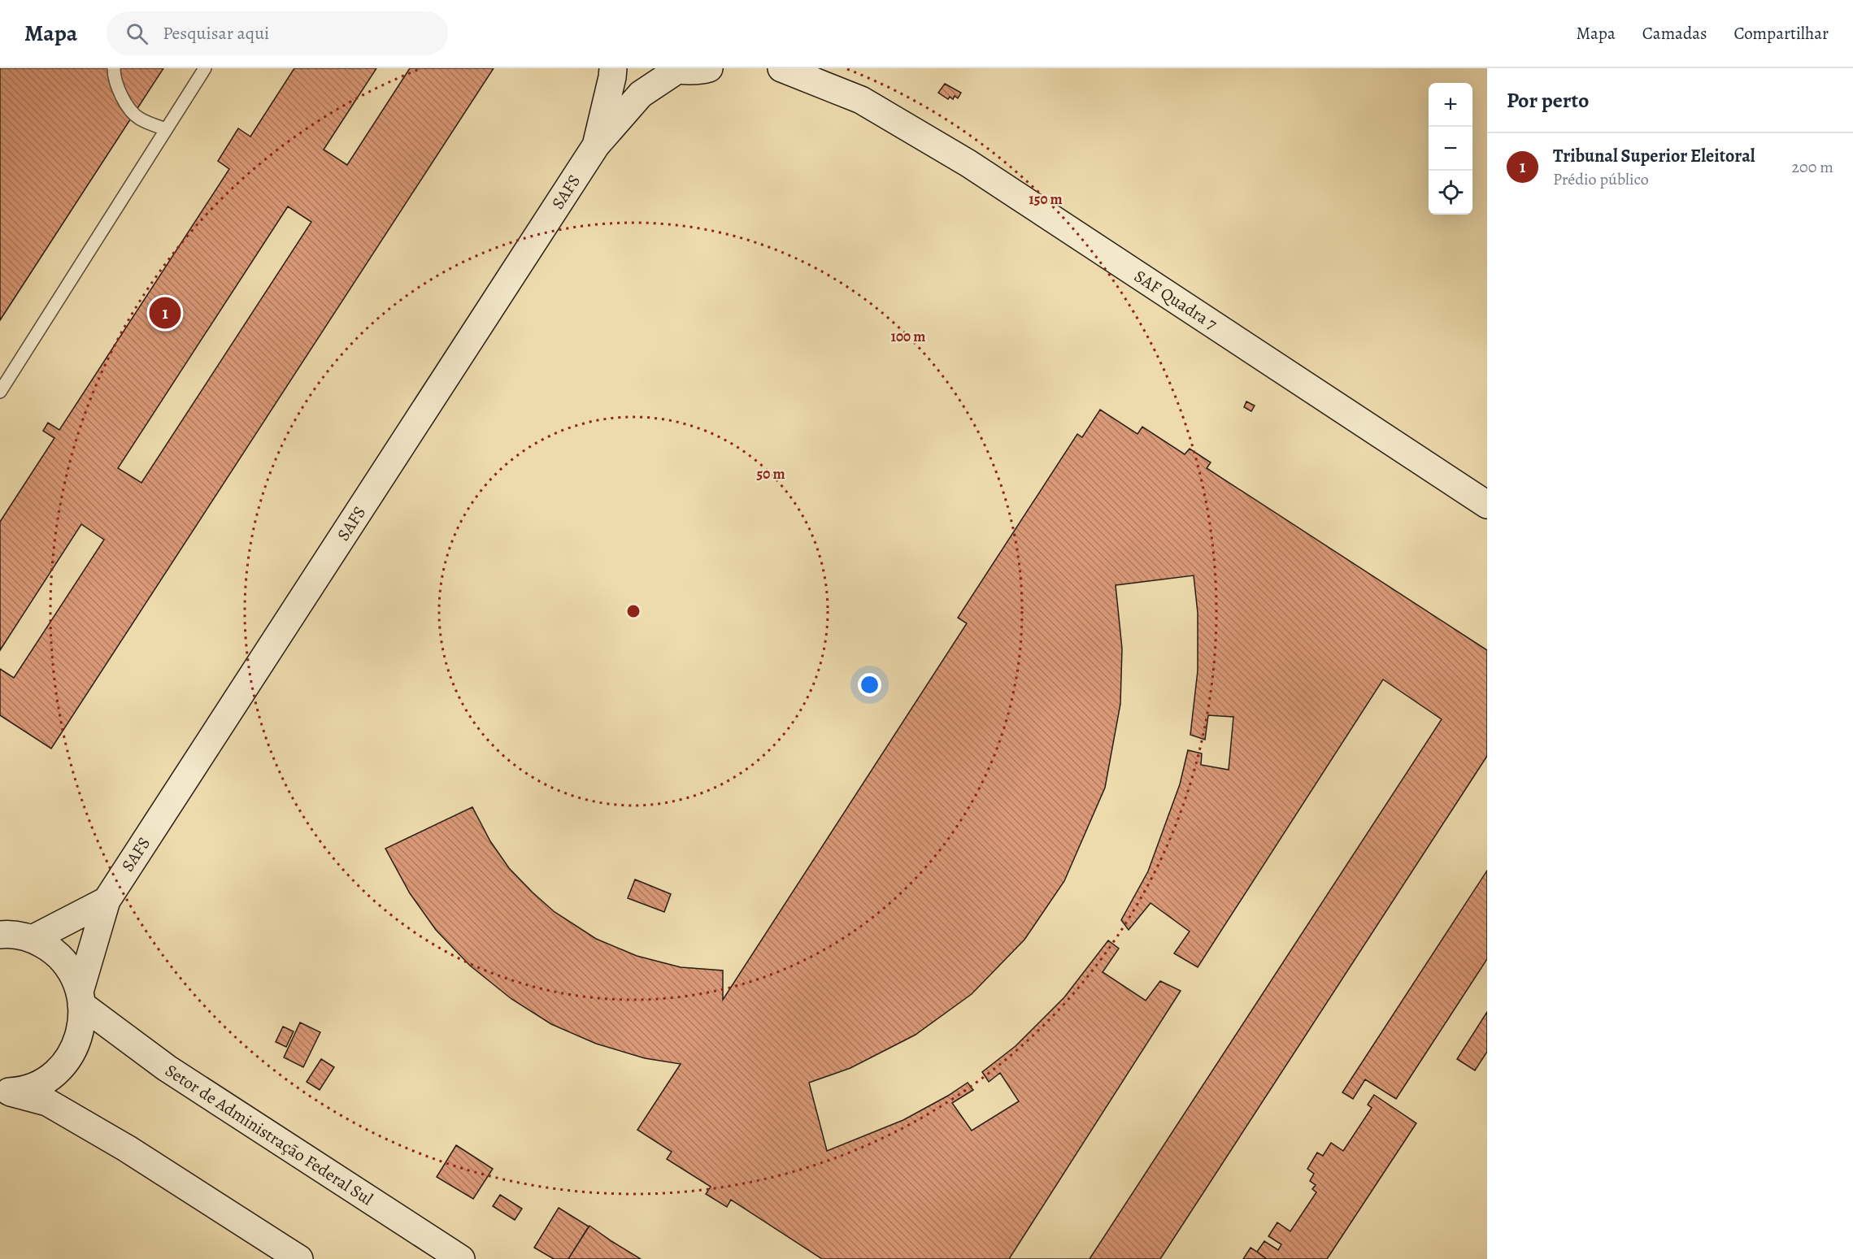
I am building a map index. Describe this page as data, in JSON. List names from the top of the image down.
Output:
{
  "streets": {
    "street": ["SAFS", "SAF Quadra 7", "Setor de Administração Federal Sul"]
  },
  "crossings": [
    ["SAFS", "Setor de Administração Federal Sul"]
  ],
  "page": {
    "header": "Mapa",
    "search": "Pesquisar aqui",
    "nav": ["Mapa", "Camadas", "Compartilhar"],
    "heading": "Por perto",
    "map_buttons": ["+", "−"],
    "list": [
      {
        "mark": "1",
        "name": "Tribunal Superior Eleitoral",
        "note": "Prédio público",
        "value": "200 m"
      }
    ],
    "pins": "1"
  },
  "rings": ["150 m", "100 m", "50 m"]
}
